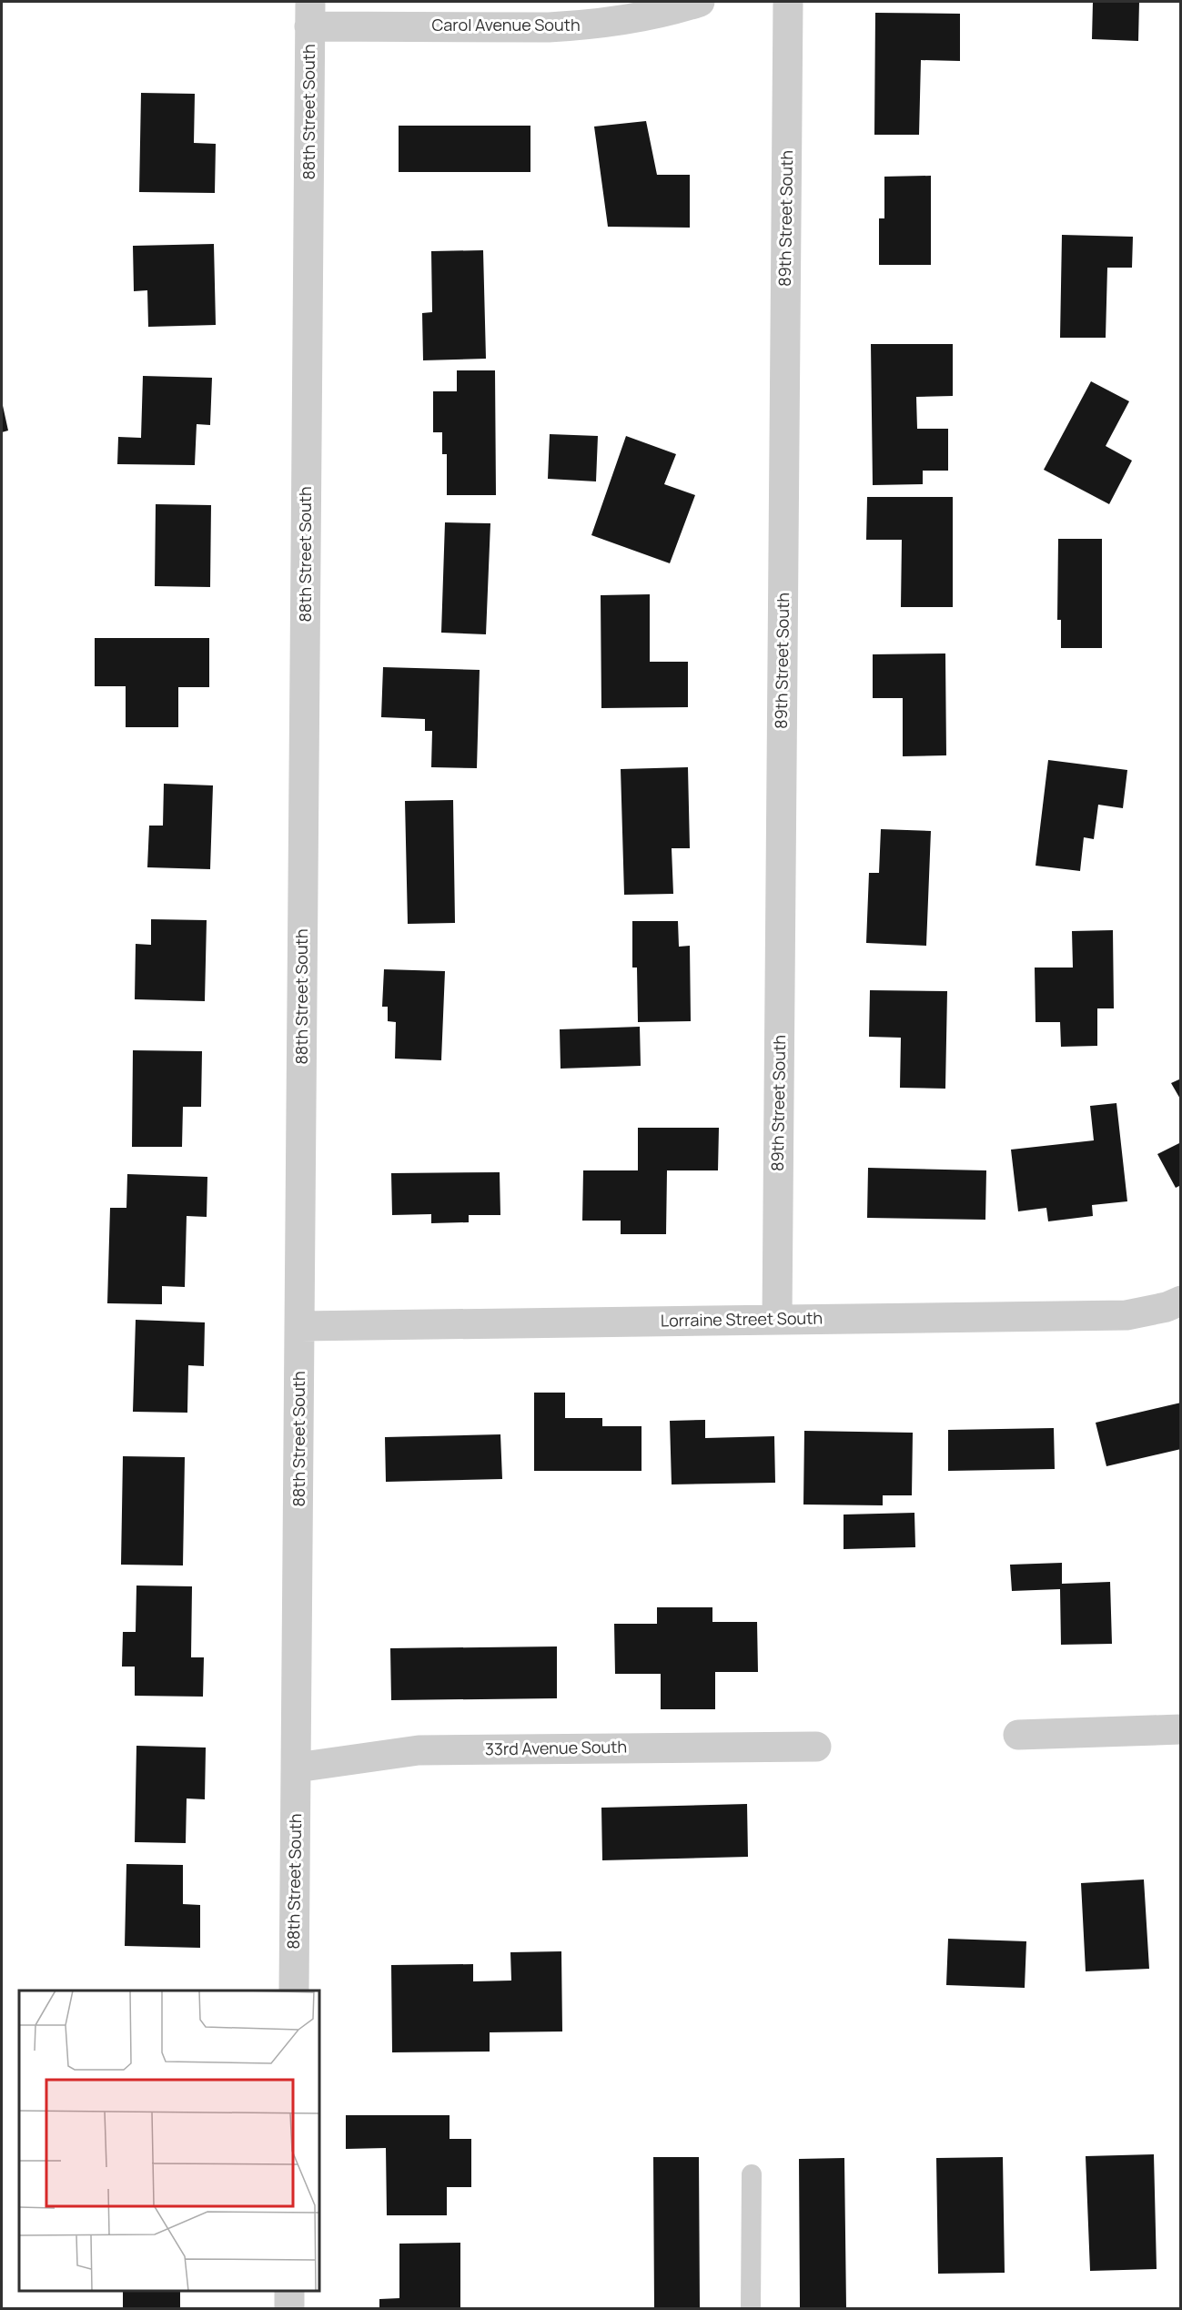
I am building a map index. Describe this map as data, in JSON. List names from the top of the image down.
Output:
{
  "streets": {
    "street": [
      "Carol Avenue South",
      "88th Street South",
      "89th Street South",
      "Lorraine Street South",
      "33rd Avenue South"
    ]
  },
  "crossings": [
    ["Carol Avenue South", "88th Street South"],
    ["88th Street South", "Lorraine Street South"],
    ["88th Street South", "33rd Avenue South"],
    ["89th Street South", "Lorraine Street South"]
  ]
}
